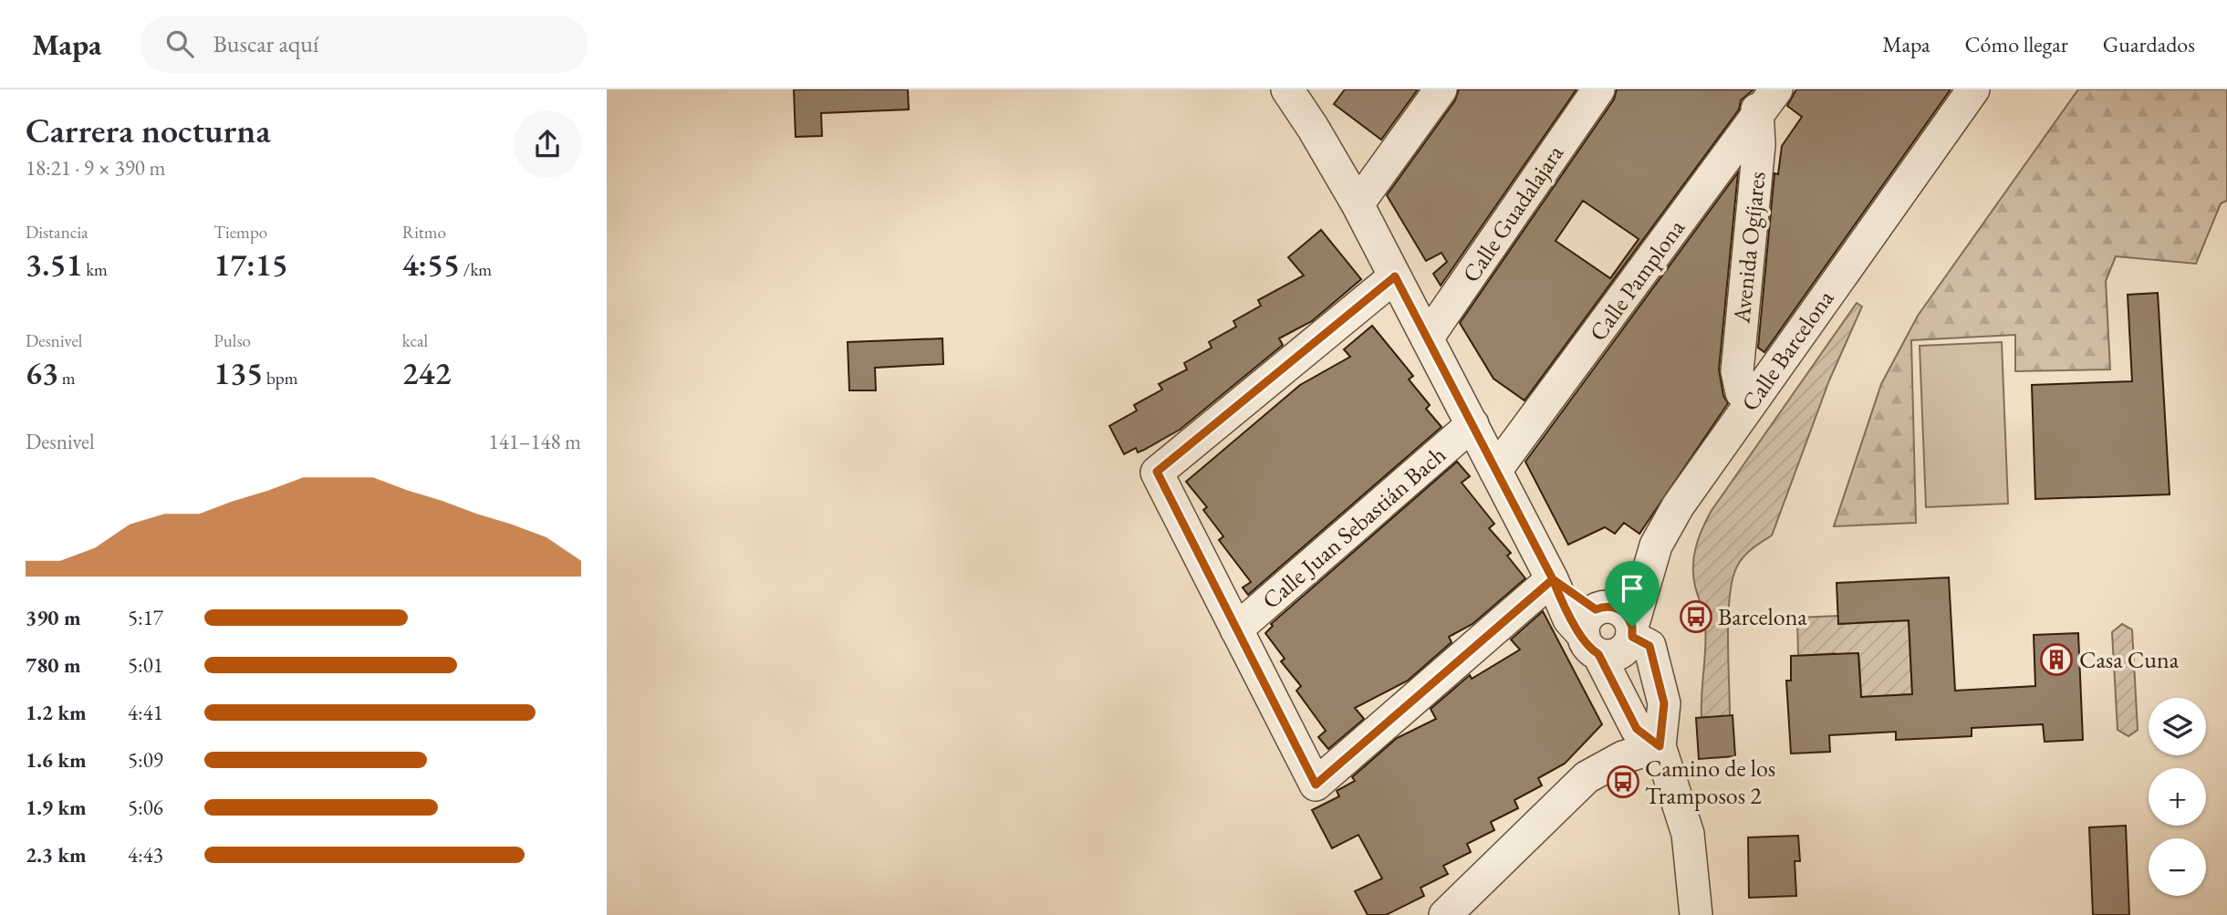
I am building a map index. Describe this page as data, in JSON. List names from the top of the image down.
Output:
{
  "streets": {
    "street": [
      "Calle Guadalajara",
      "Avenida Ogíjares",
      "Calle Pamplona",
      "Calle Barcelona",
      "Calle Juan Sebastián Bach"
    ]
  },
  "crossings": [
    ["Avenida Ogíjares", "Calle Pamplona"],
    ["Avenida Ogíjares", "Calle Barcelona"]
  ],
  "places": {
    "bus stop": ["Barcelona", "Camino de los Tramposos 2"],
    "building": ["Casa Cuna"]
  },
  "page": {
    "header": "Mapa",
    "search": "Buscar aquí",
    "nav": ["Mapa", "Cómo llegar", "Guardados"],
    "heading": ["Carrera nocturna", "18:21 · 9 × 390 m"],
    "stats": [
      ["Distancia", "3.51 km"],
      ["Tiempo", "17:15"],
      ["Ritmo", "4:55 /km"],
      ["Desnivel", "63 m"],
      ["Pulso", "135 bpm"],
      ["kcal", "242"]
    ],
    "chart": ["Desnivel", "141–148 m"],
    "list": [
      {
        "name": "390 m",
        "note": "5:17"
      },
      {
        "name": "780 m",
        "note": "5:01"
      },
      {
        "name": "1.2 km",
        "note": "4:41"
      },
      {
        "name": "1.6 km",
        "note": "5:09"
      },
      {
        "name": "1.9 km",
        "note": "5:06"
      },
      {
        "name": "2.3 km",
        "note": "4:43"
      }
    ],
    "map_buttons": ["+", "−"]
  }
}
